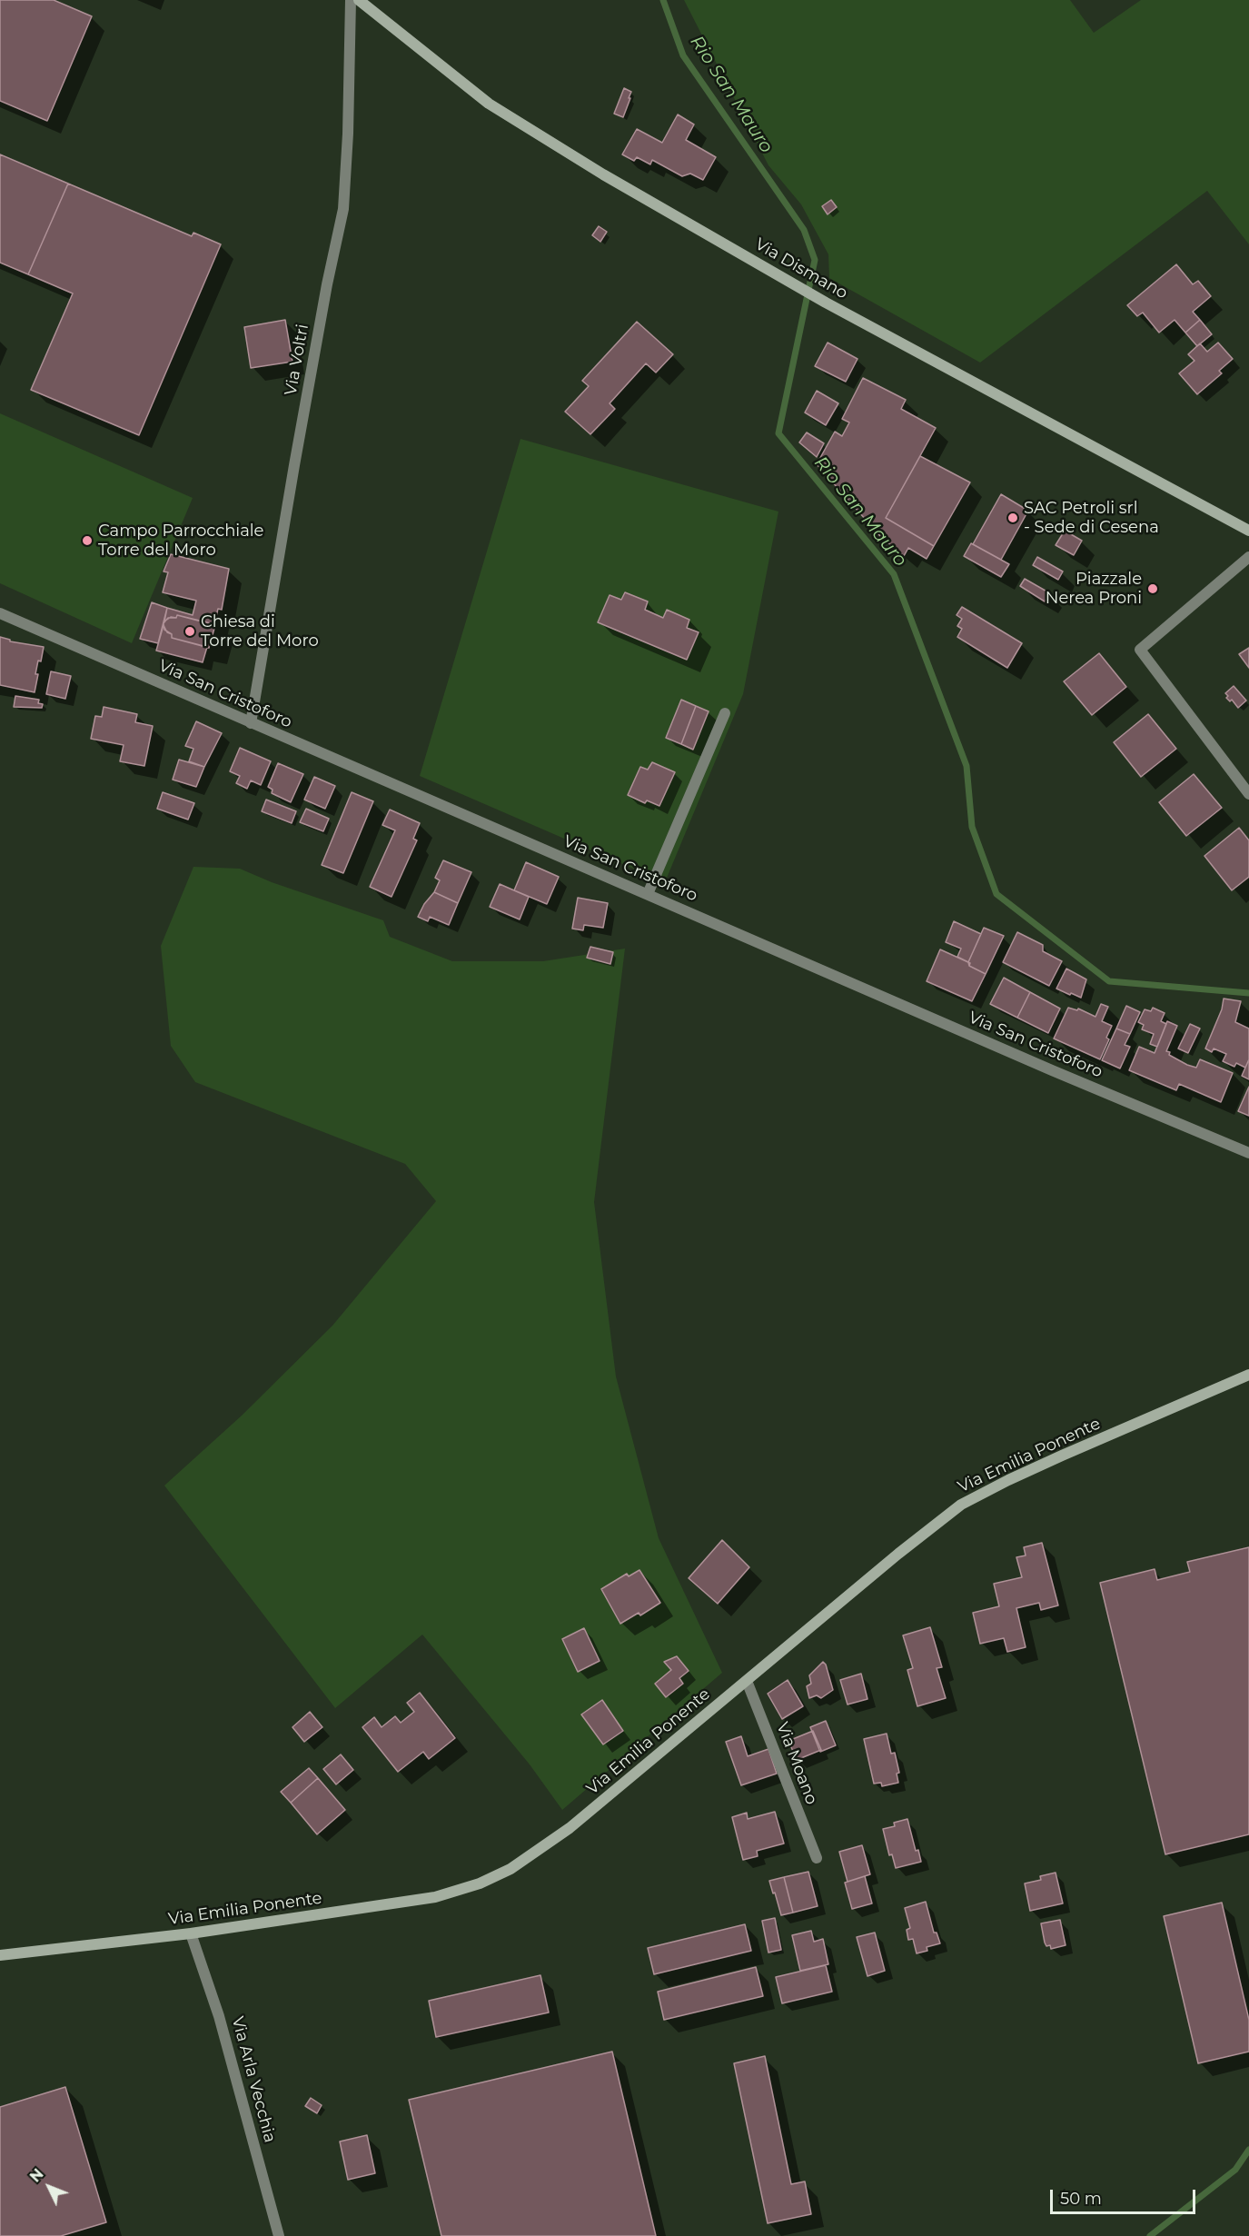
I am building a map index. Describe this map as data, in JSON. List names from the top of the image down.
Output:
{
  "streets": {
    "main road": ["Via Dismano", "Via Emilia Ponente"],
    "street": [
      "Via Voltri",
      "Via San Cristoforo",
      "Via Moano",
      "Via Arla Vecchia"
    ]
  },
  "crossings": [
    ["Via Voltri", "Via San Cristoforo"],
    ["Via Emilia Ponente", "Via Moano"],
    ["Via Emilia Ponente", "Via Arla Vecchia"]
  ],
  "water": ["Rio San Mauro"],
  "places": [
    "SAC Petroli srl - Sede di Cesena",
    "Campo Parrocchiale Torre del Moro",
    "Piazzale Nerea Proni",
    "Chiesa di Torre del Moro"
  ],
  "scale_bar": "50 m",
  "north": "top left"
}
